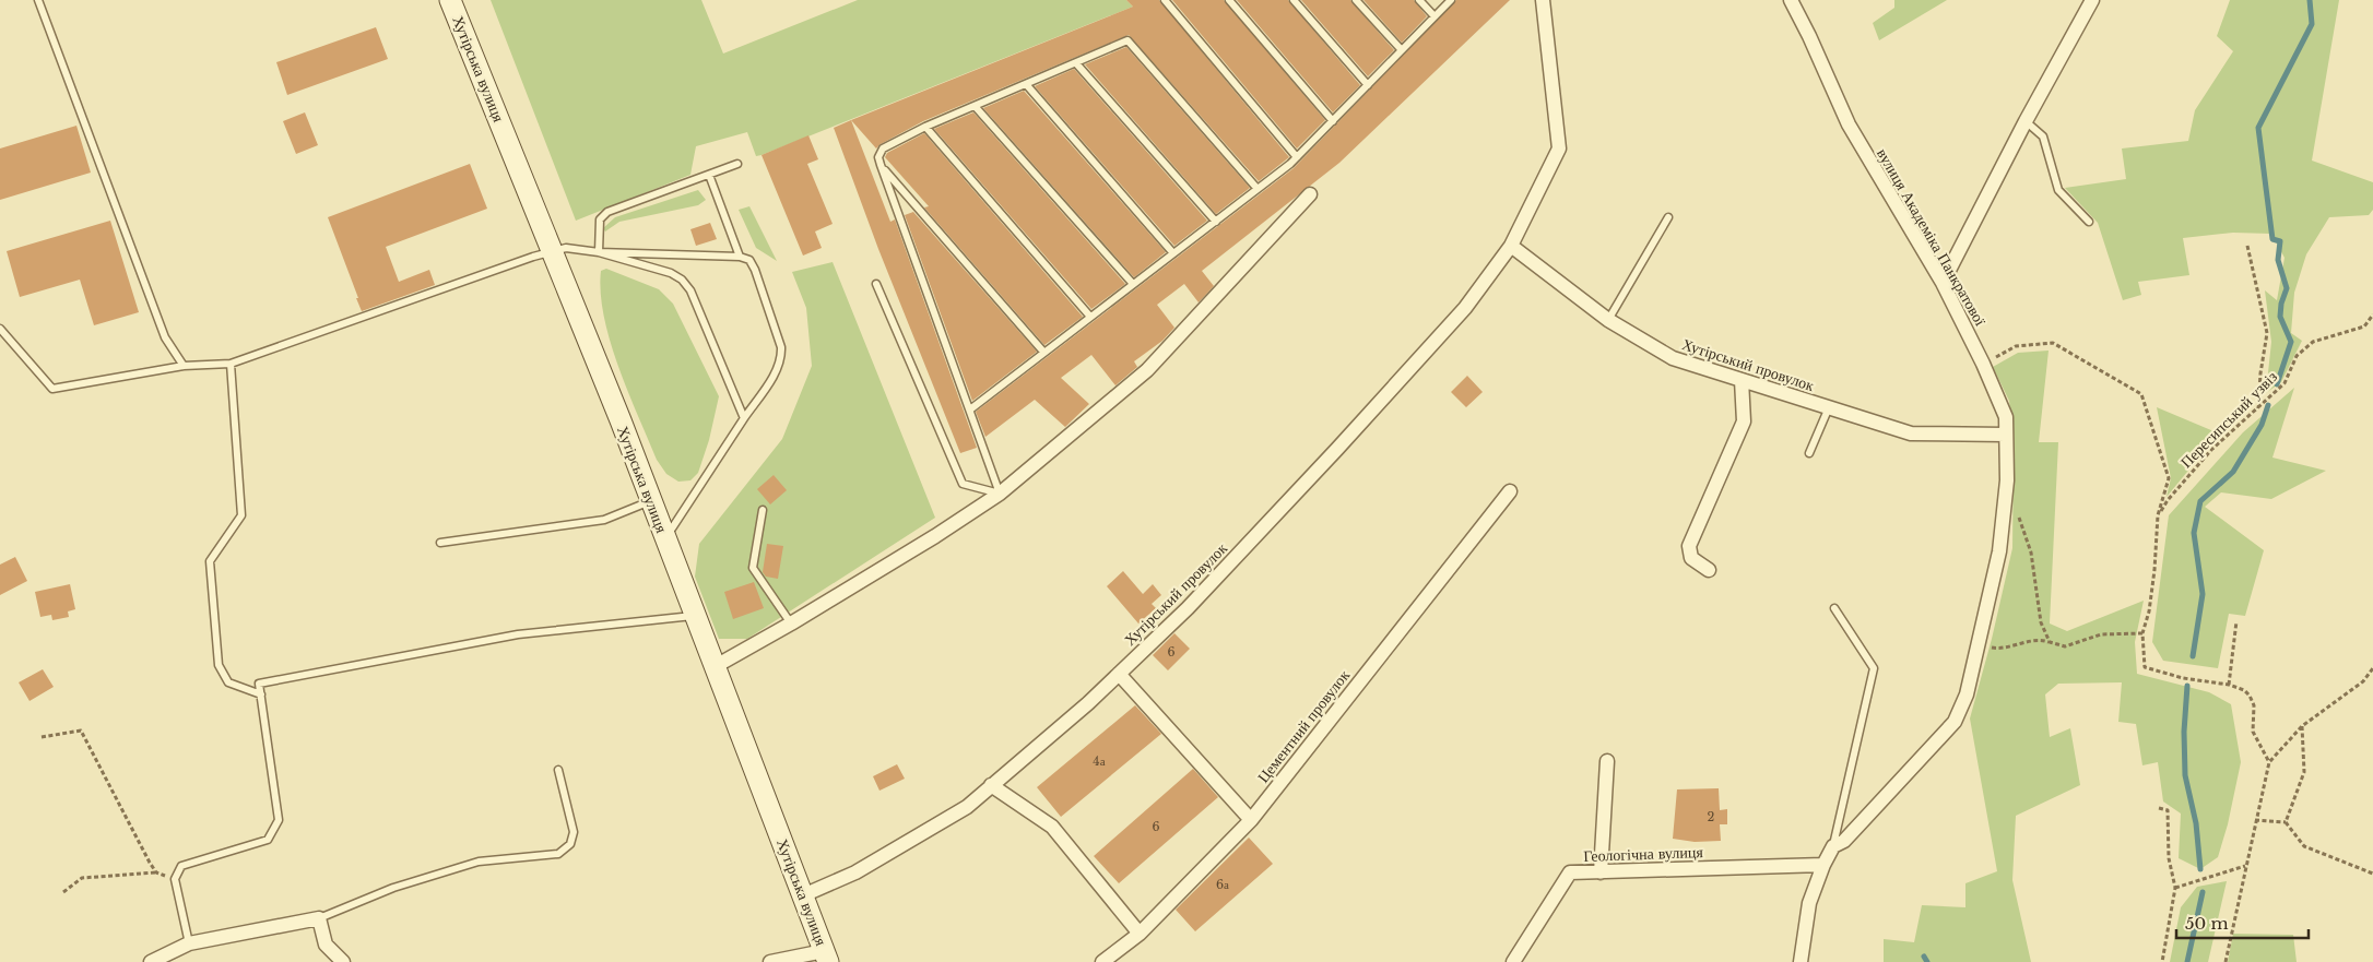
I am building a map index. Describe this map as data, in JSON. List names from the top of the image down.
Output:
{
  "streets": {
    "main road": ["Хутірська вулиця"],
    "street": [
      "вулиця Академіка Панкратової",
      "Хутірський провулок",
      "Цементний провулок",
      "Геологічна вулиця"
    ],
    "path": ["Пересипський узвіз"]
  },
  "crossings": [
    ["Хутірська вулиця", "Хутірський провулок"],
    ["вулиця Академіка Панкратової", "Хутірський провулок"],
    ["вулиця Академіка Панкратової", "Геологічна вулиця"]
  ],
  "house_numbers": [
    "6",
    "4а",
    "2",
    "6",
    "6а"
  ],
  "scale_bar": "50 m"
}
